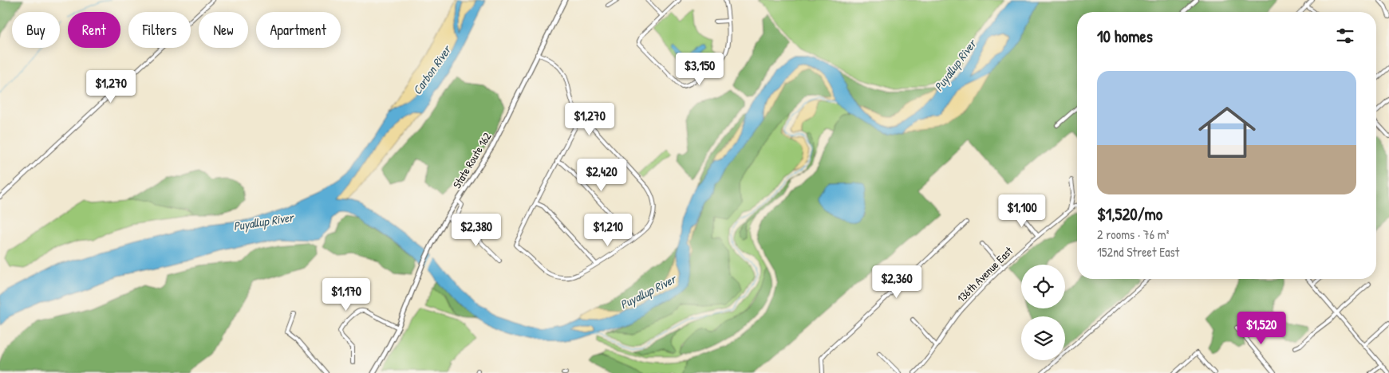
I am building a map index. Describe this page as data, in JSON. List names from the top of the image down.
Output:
{
  "streets": {
    "main road": ["State Route 162"],
    "street": ["136th Avenue East"]
  },
  "water": ["Puyallup River", "Carbon River"],
  "page": {
    "chip": [
      "Buy",
      "Rent",
      "Filters",
      "New",
      "Apartment"
    ],
    "heading": "10 homes",
    "price": [
      "$3,150",
      "$1,270",
      "$1,270",
      "$2,420",
      "$1,100",
      "$2,380",
      "$1,210",
      "$2,360",
      "$1,170",
      "$1,520"
    ],
    "list": [
      {
        "name": "$1,520/mo",
        "note": "2 rooms · 76 m² · 152nd Street East"
      }
    ]
  }
}
